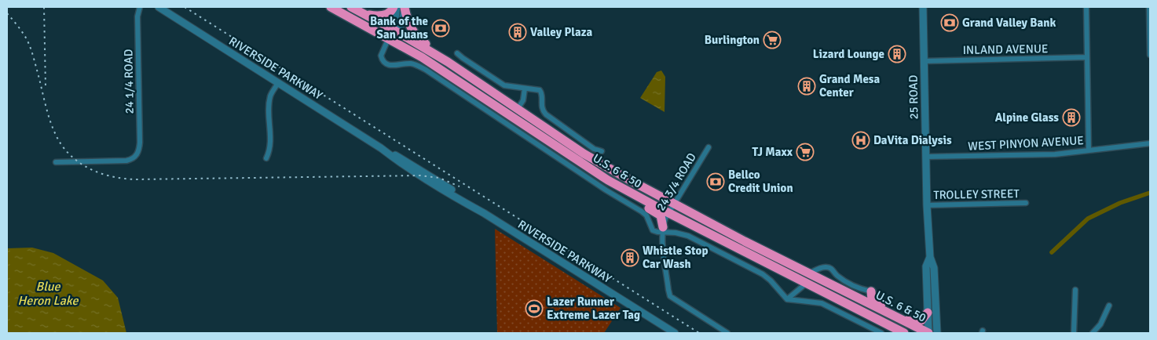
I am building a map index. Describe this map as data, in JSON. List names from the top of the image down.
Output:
{
  "streets": {
    "highway": ["U.S. 6 & 50"],
    "main road": ["RIVERSIDE PARKWAY", "25 ROAD"],
    "street": [
      "INLAND AVENUE",
      "24 1/4 ROAD",
      "WEST PINYON AVENUE",
      "24 3/4 ROAD",
      "TROLLEY STREET"
    ]
  },
  "crossings": [
    ["INLAND AVENUE", "25 ROAD"],
    ["25 ROAD", "WEST PINYON AVENUE"],
    ["25 ROAD", "U.S. 6 & 50"],
    ["25 ROAD", "TROLLEY STREET"],
    ["U.S. 6 & 50", "24 3/4 ROAD"]
  ],
  "water": ["Blue Heron Lake"],
  "places": {
    "bank": ["Grand Valley Bank", "Bank of the San Juans", "Bellco Credit Union"],
    "building": [
      "Valley Plaza",
      "Lizard Lounge",
      "Grand Mesa Center",
      "Alpine Glass",
      "Whistle Stop Car Wash"
    ],
    "supermarket": ["Burlington", "TJ Maxx"],
    "hospital": ["DaVita Dialysis"],
    "sports": ["Lazer Runner Extreme Lazer Tag"]
  }
}
